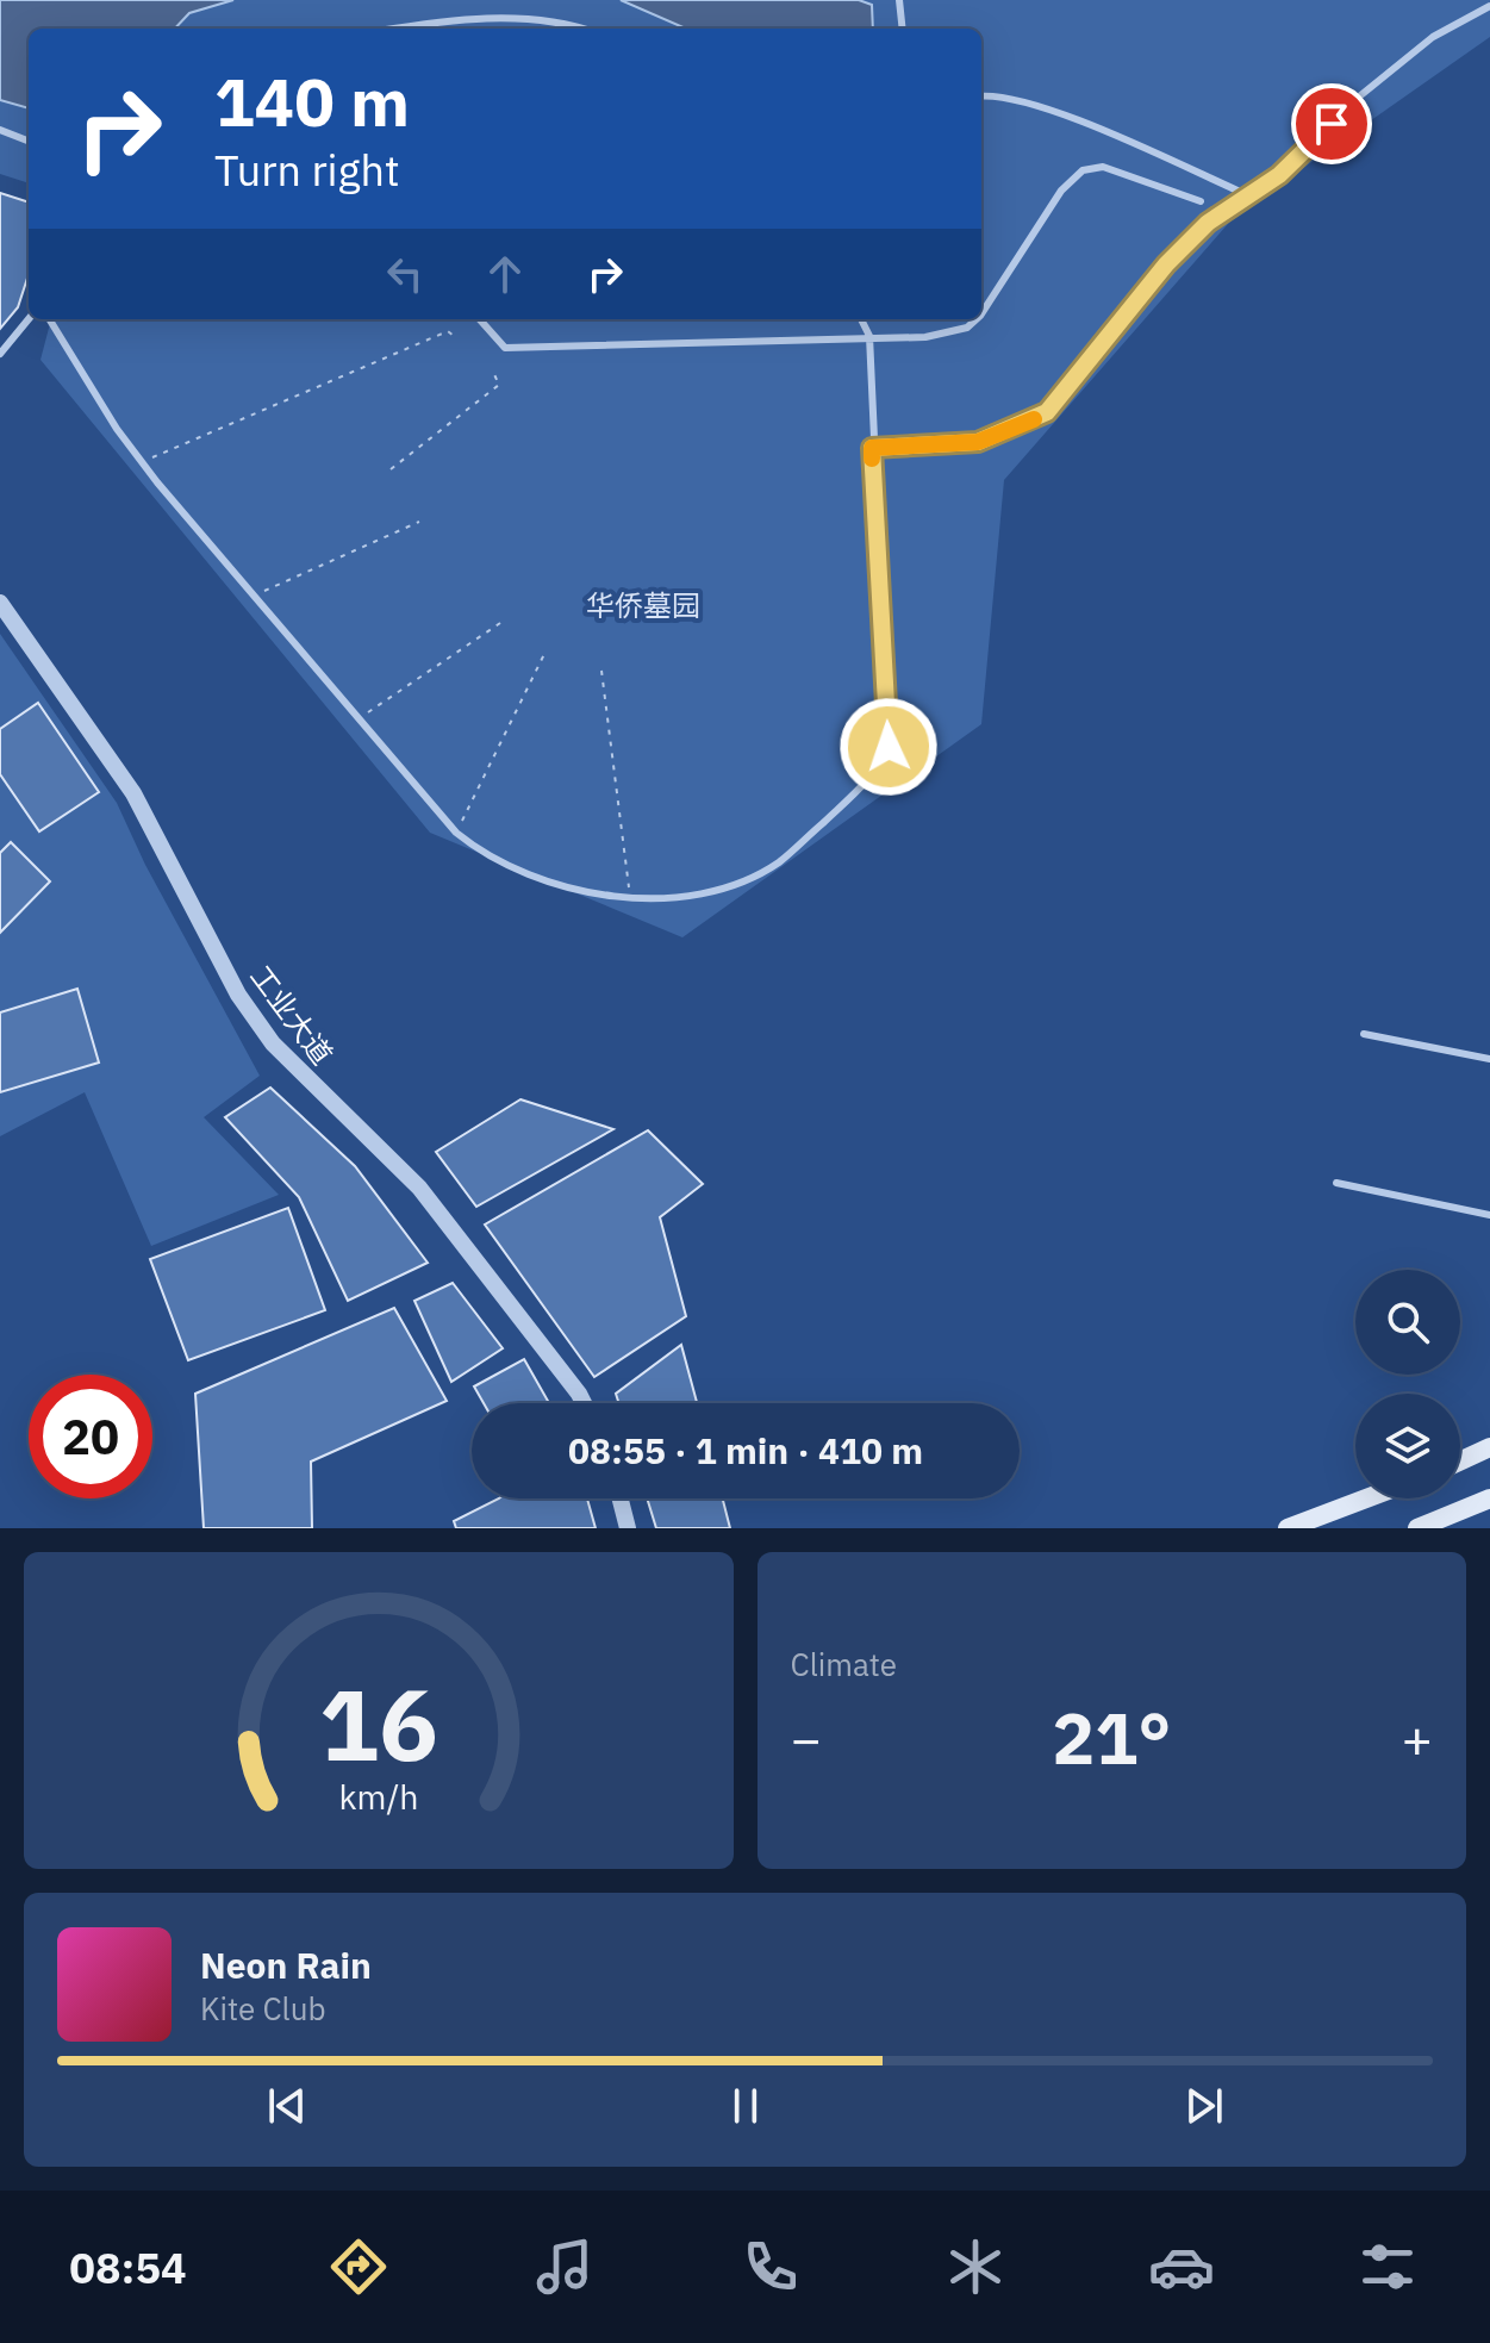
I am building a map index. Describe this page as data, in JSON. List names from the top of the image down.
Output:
{
  "streets": {
    "street": ["工业大道"]
  },
  "parks": ["华侨墓园"],
  "page": {
    "turn": ["140 m", "Turn right"],
    "limit": "20",
    "trip": "08:55 · 1 min · 410 m",
    "tile": "Climate",
    "heat": ["−", "21°", "+"],
    "song": ["Neon Rain", "Kite Club"],
    "tabs": "08:54",
    "gauge": ["16", "km/h"]
  }
}
